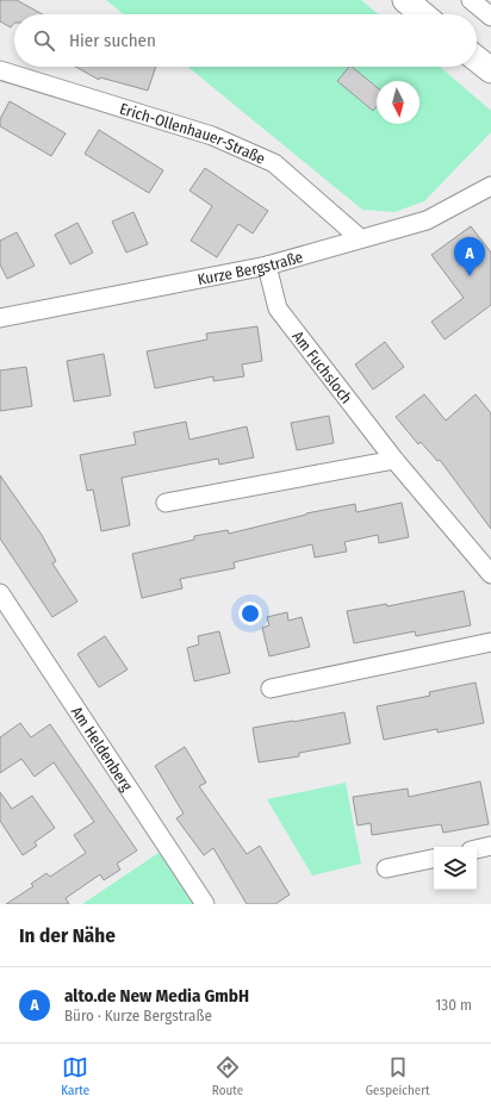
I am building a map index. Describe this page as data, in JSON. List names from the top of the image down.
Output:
{
  "streets": {
    "street": [
      "Erich-Ollenhauer-Straße",
      "Kurze Bergstraße",
      "Am Fuchsloch",
      "Am Heldenberg"
    ]
  },
  "crossings": [
    ["Erich-Ollenhauer-Straße", "Kurze Bergstraße"],
    ["Kurze Bergstraße", "Am Fuchsloch"]
  ],
  "north": "bottom",
  "page": {
    "search": "Hier suchen",
    "pins": "A",
    "heading": "In der Nähe",
    "list": [
      {
        "mark": "A",
        "name": "alto.de New Media GmbH",
        "note": "Büro · Kurze Bergstraße",
        "value": "130 m"
      }
    ],
    "nav": ["Karte", "Route", "Gespeichert"]
  }
}
